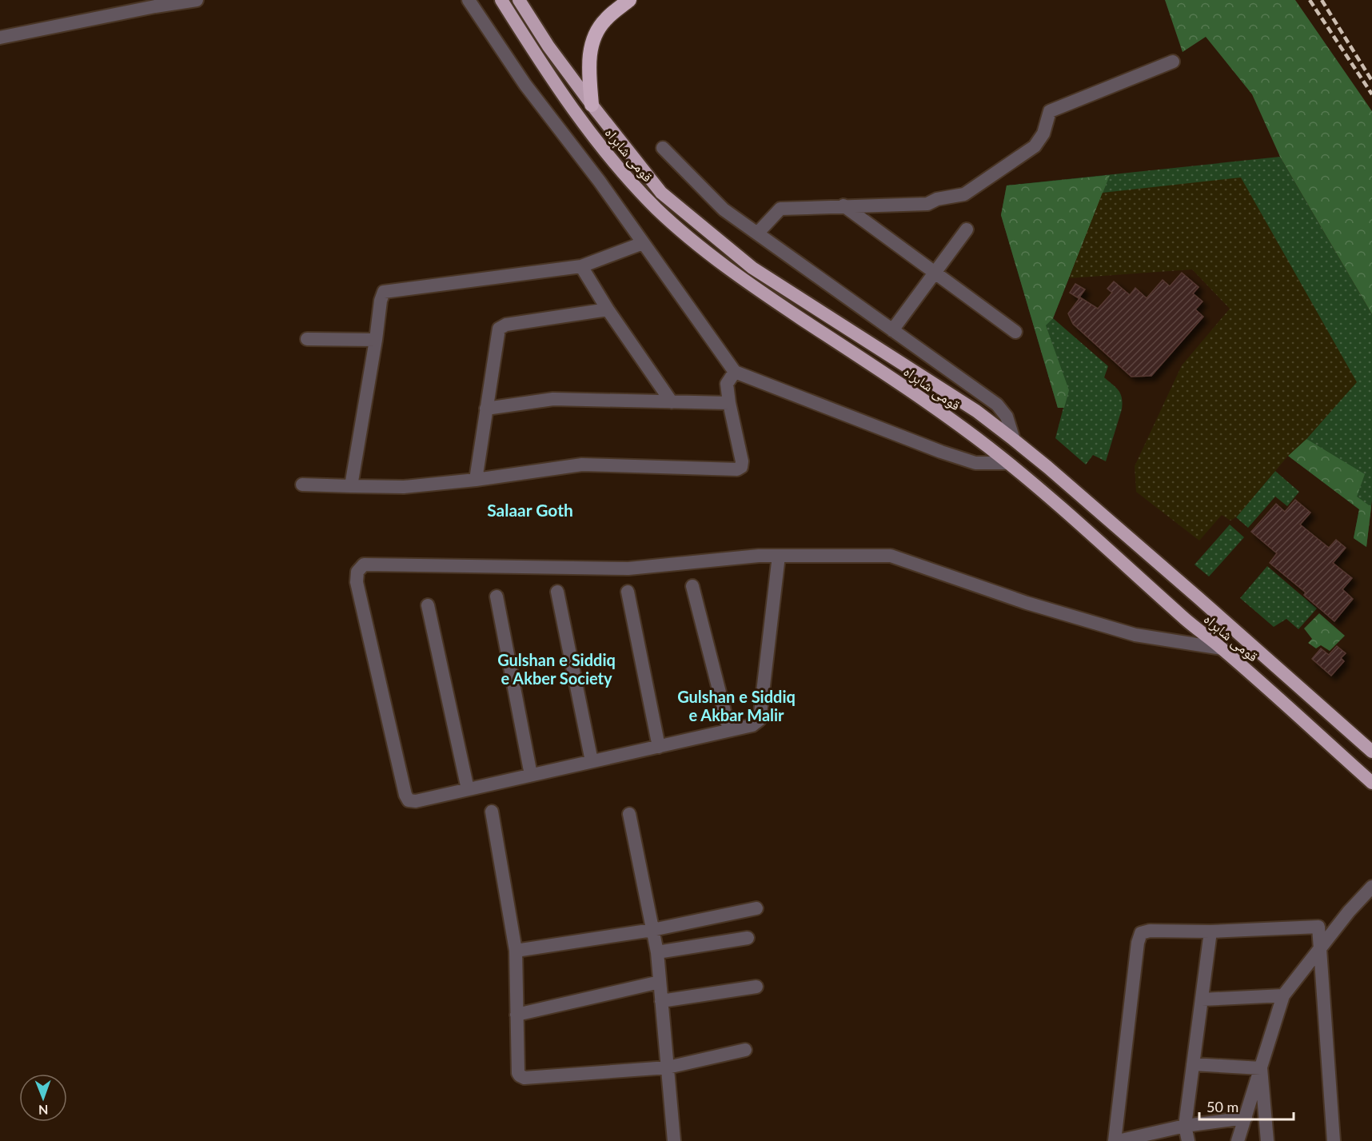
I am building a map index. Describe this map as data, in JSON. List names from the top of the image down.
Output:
{
  "streets": {
    "highway": ["قومی شاہراہ"]
  },
  "districts": ["Salaar Goth", "Gulshan e Siddiq e Akber Society", "Gulshan e Siddiq e Akbar Malir"],
  "scale_bar": "50 m",
  "north": "bottom"
}
